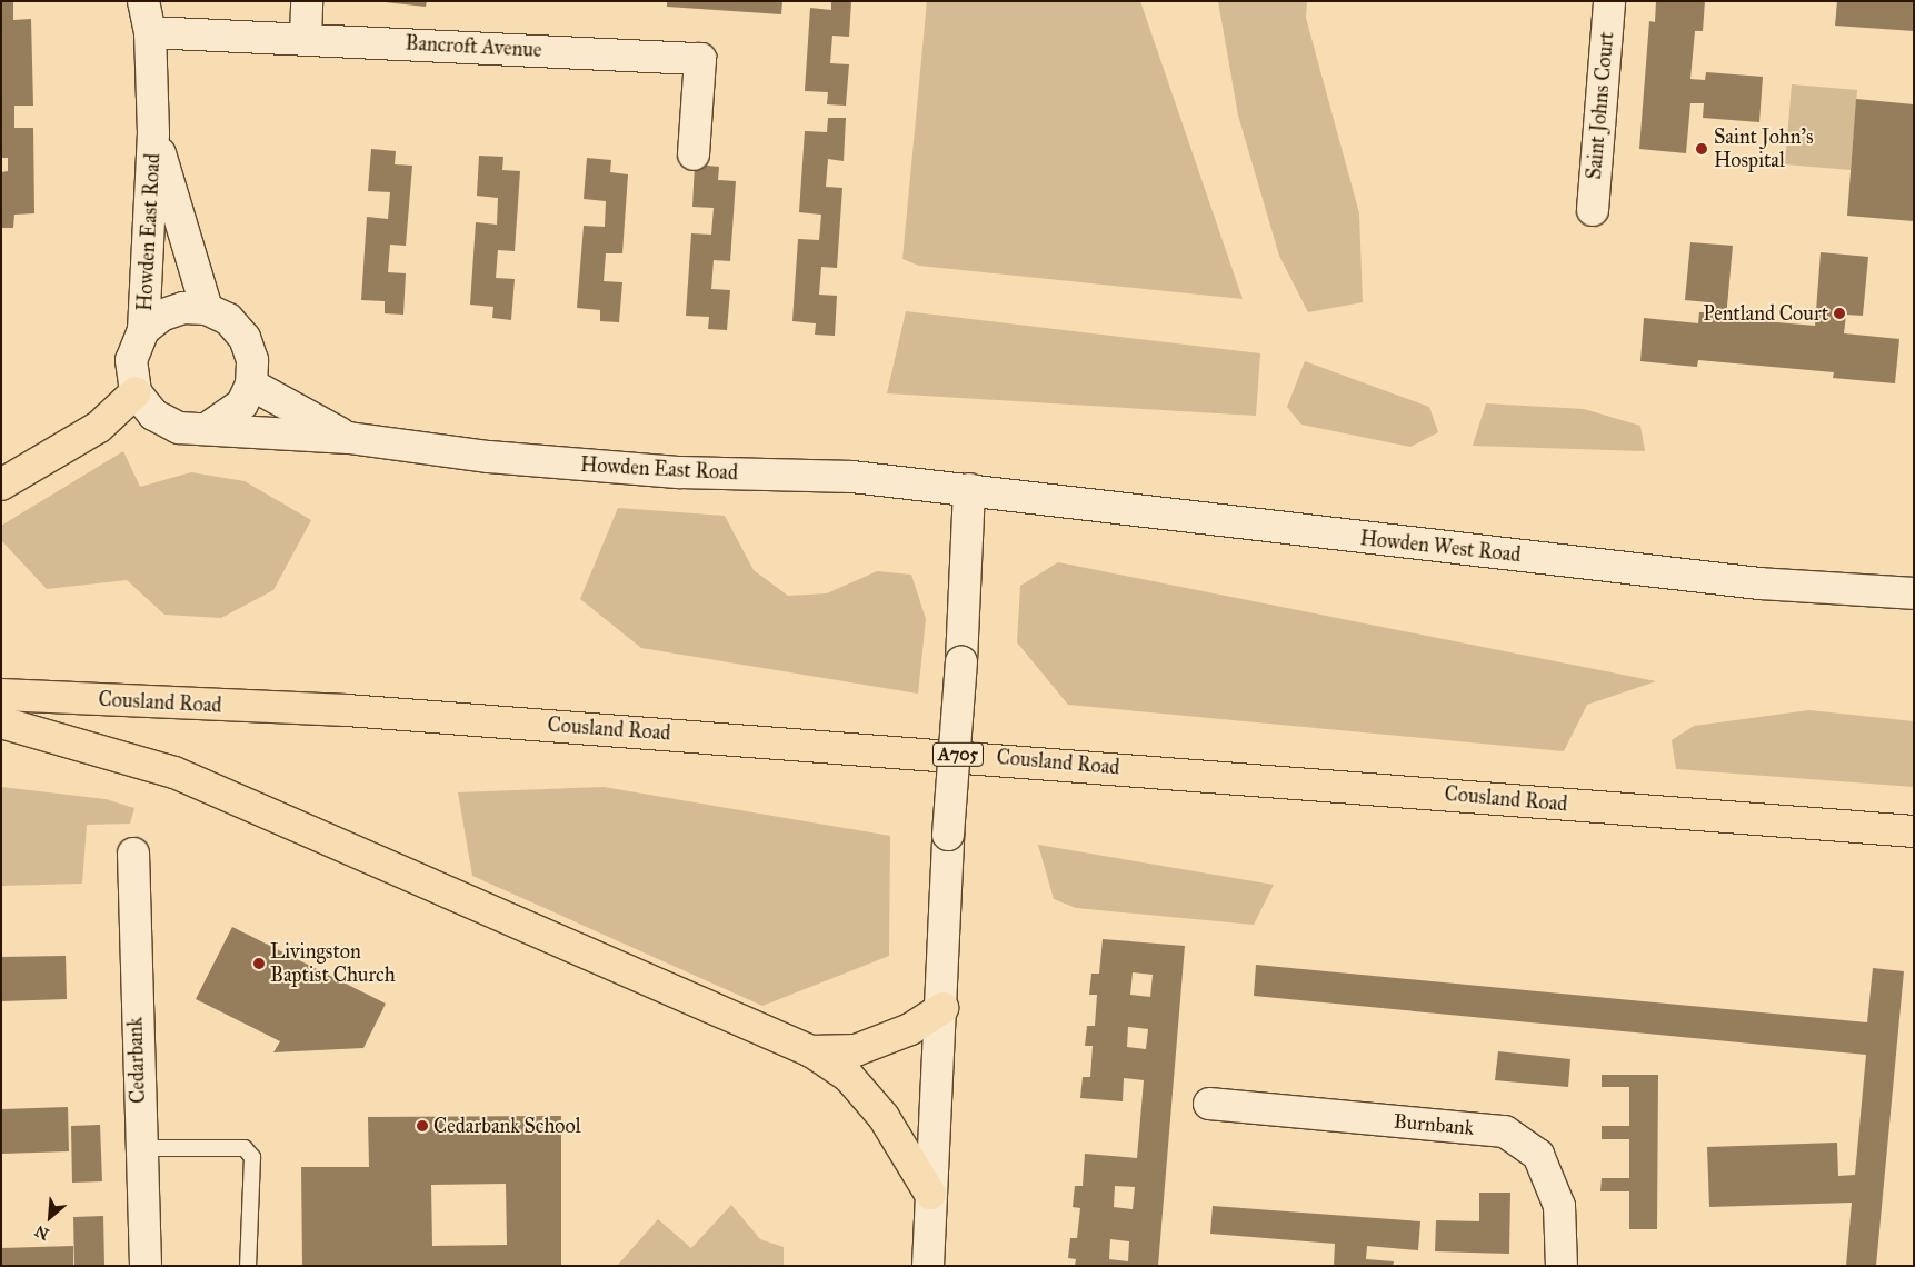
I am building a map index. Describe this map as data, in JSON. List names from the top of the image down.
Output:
{
  "streets": {
    "main road": ["Cousland Road", "A705"],
    "street": [
      "Bancroft Avenue",
      "Saint Johns Court",
      "Howden East Road",
      "Howden West Road",
      "Cedarbank",
      "Burnbank"
    ]
  },
  "crossings": [
    ["Bancroft Avenue", "Howden East Road"],
    ["Howden East Road", "Howden West Road"]
  ],
  "places": [
    "Saint John's Hospital",
    "Pentland Court",
    "Livingston Baptist Church",
    "Cedarbank School"
  ],
  "north": "bottom left"
}
